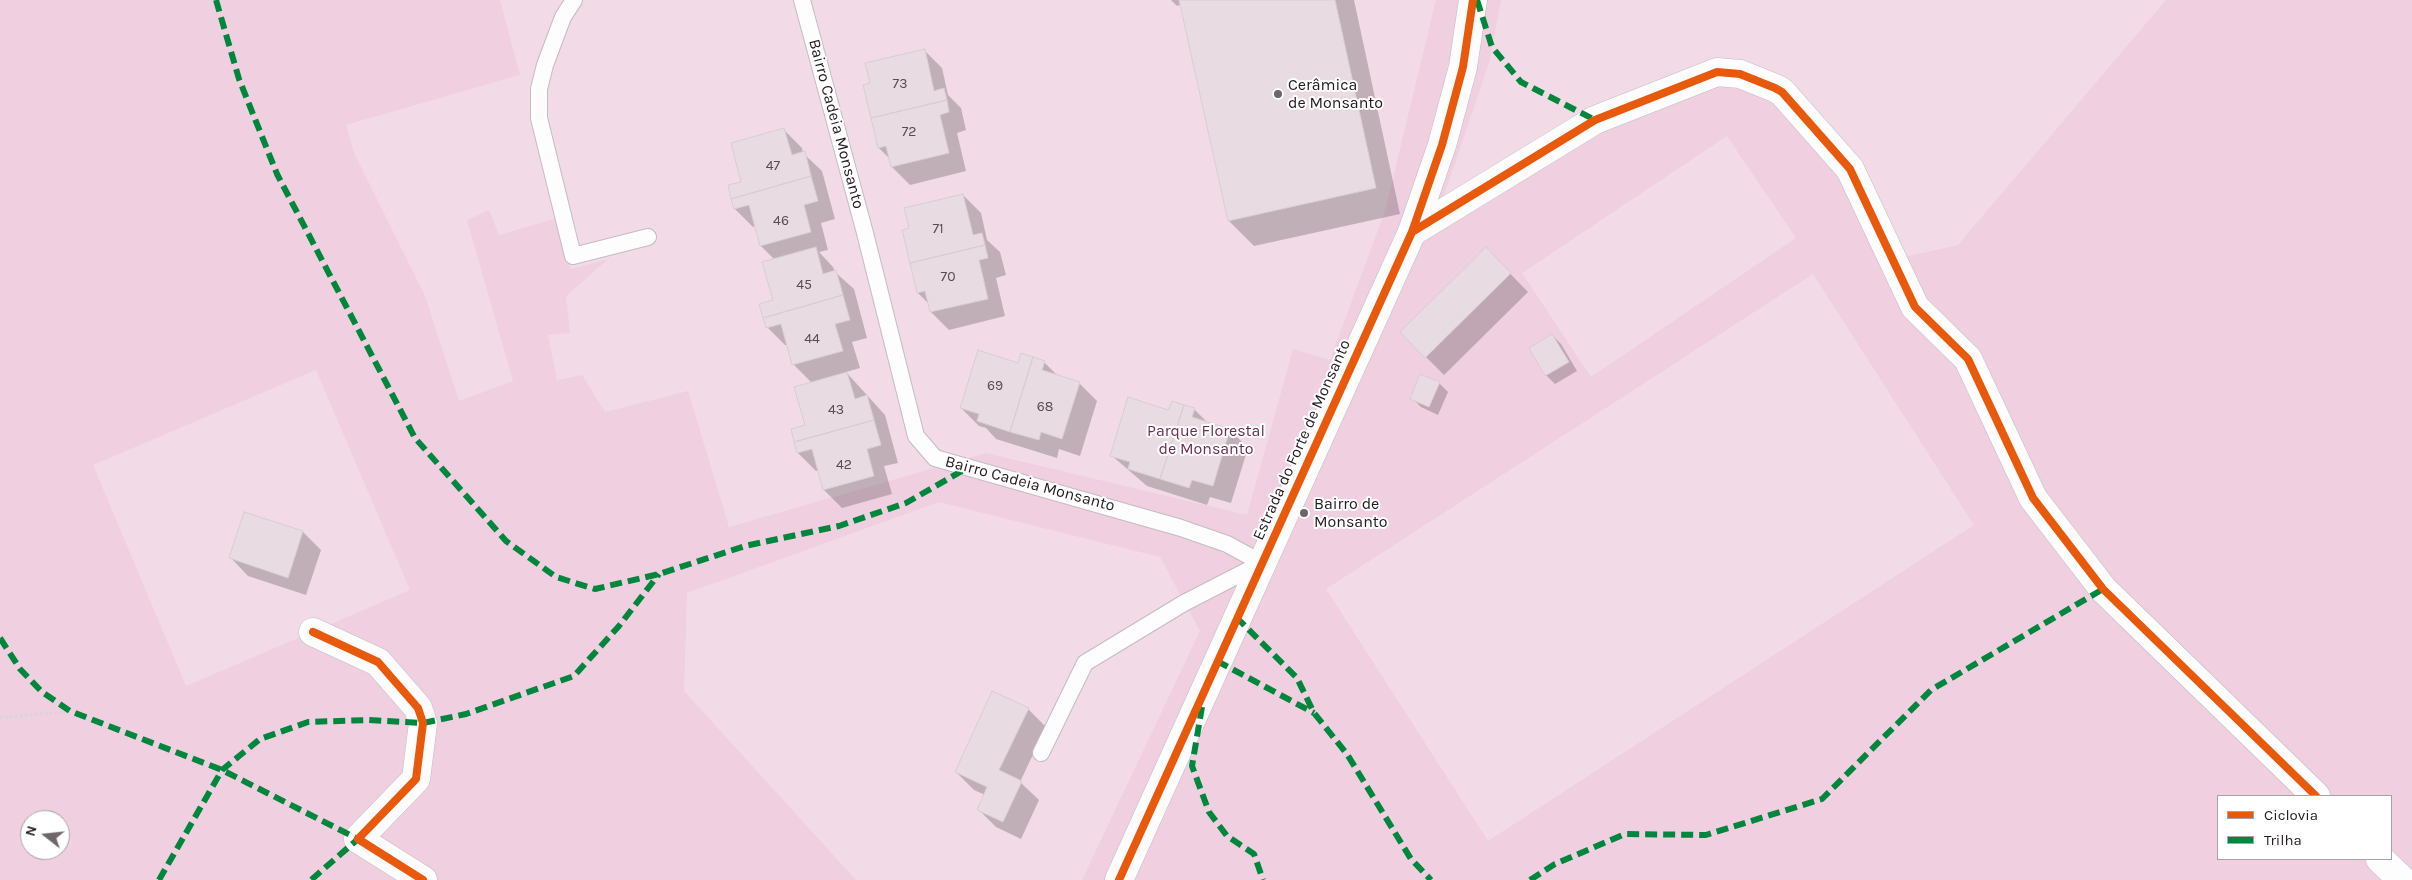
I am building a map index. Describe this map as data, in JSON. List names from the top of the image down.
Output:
{
  "streets": {
    "street": ["Estrada do Forte de Monsanto"],
    "lane": ["Bairro Cadeia Monsanto"]
  },
  "crossings": [
    ["Bairro Cadeia Monsanto", "Estrada do Forte de Monsanto"]
  ],
  "parks": ["Parque Florestal de Monsanto"],
  "places": ["Cerâmica de Monsanto", "Bairro de Monsanto"],
  "house_numbers": [
    "73",
    "72",
    "47",
    "46",
    "71",
    "70",
    "45",
    "44",
    "69",
    "68",
    "43",
    "42"
  ],
  "legend": ["Ciclovia", "Trilha"],
  "north": "left"
}
